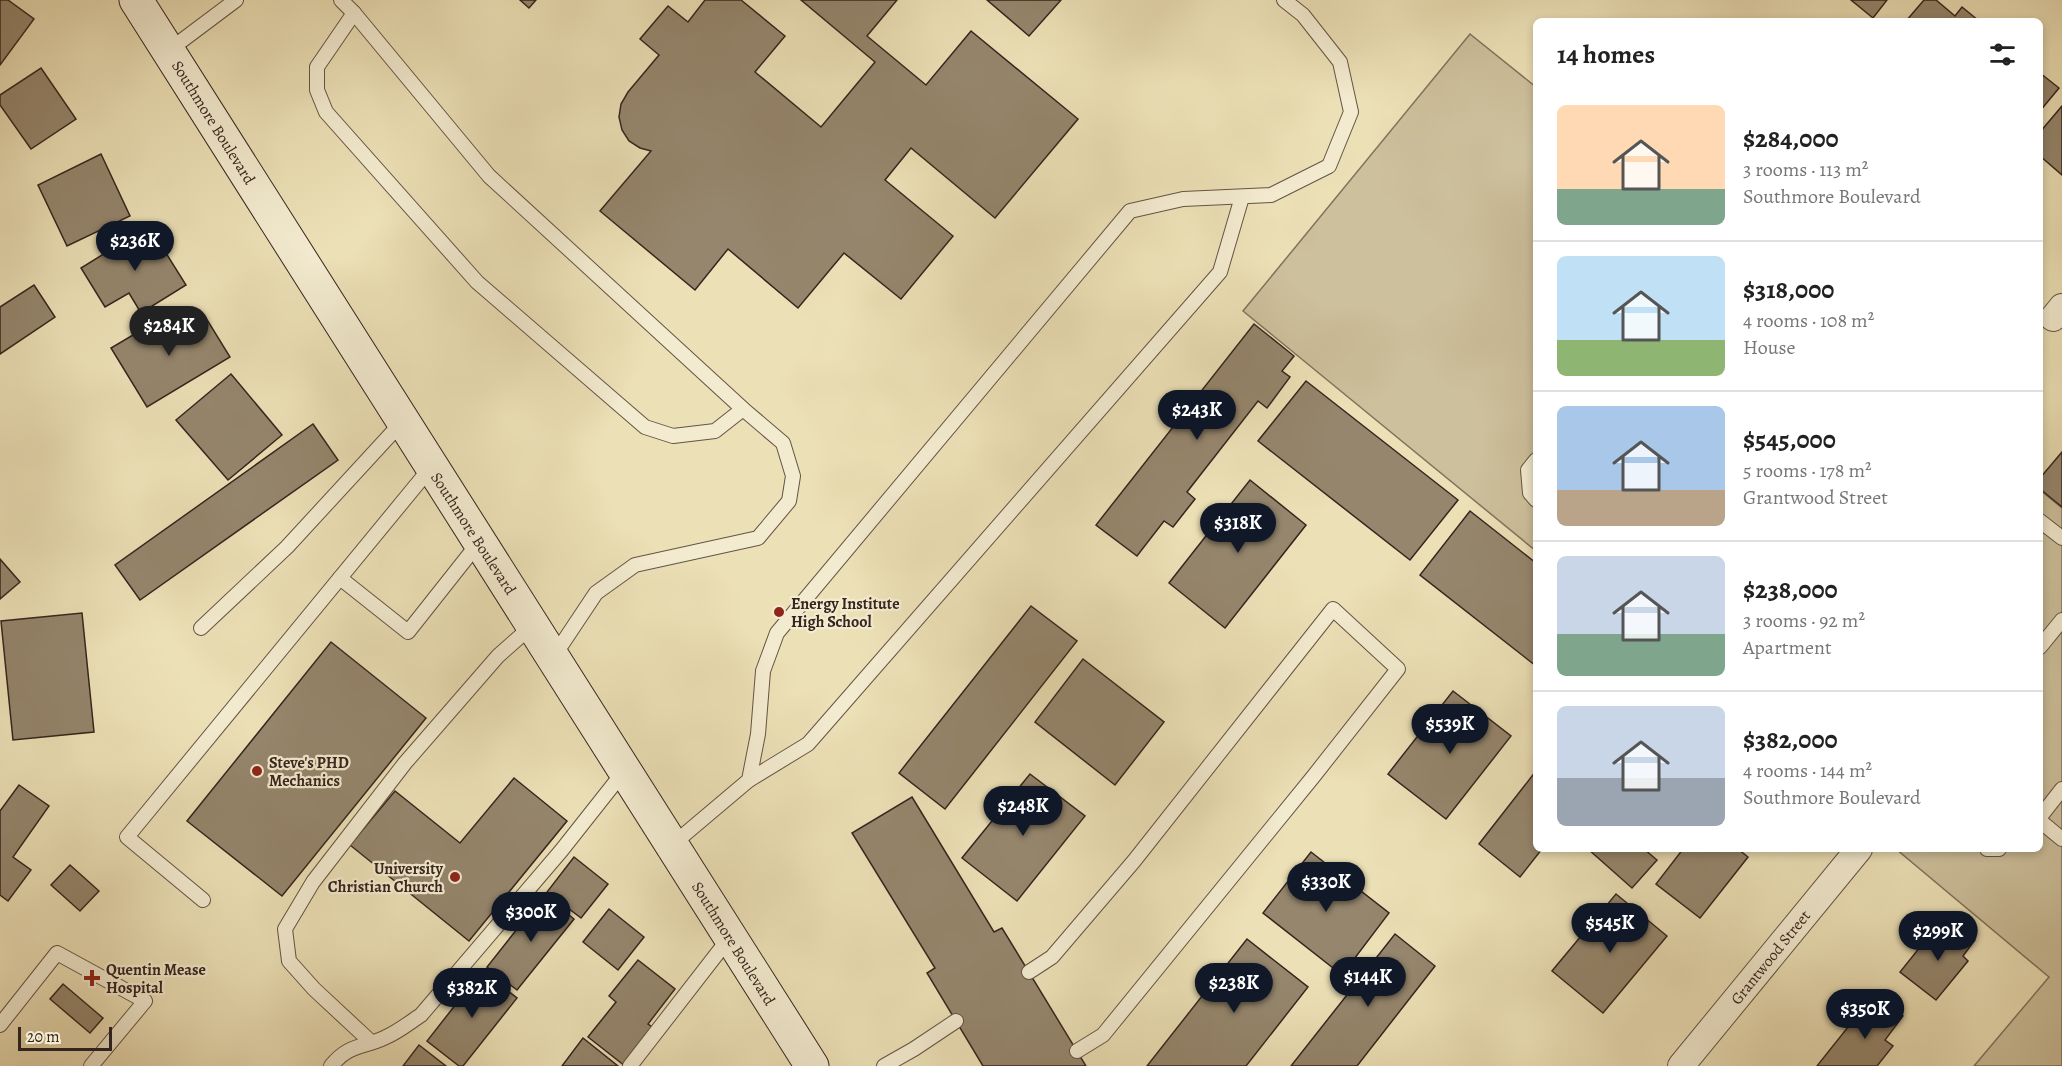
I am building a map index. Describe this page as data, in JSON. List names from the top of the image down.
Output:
{
  "streets": {
    "street": ["Southmore Boulevard", "Grantwood Street"]
  },
  "places": {
    "other": ["Energy Institute High School", "Steve's PHD Mechanics", "University Christian Church"],
    "health": ["Quentin Mease Hospital"]
  },
  "scale_bar": "20 m",
  "page": {
    "heading": "14 homes",
    "list": [
      {
        "name": "$284,000",
        "note": "3 rooms · 113 m² · Southmore Boulevard"
      },
      {
        "name": "$318,000",
        "note": "4 rooms · 108 m² · House"
      },
      {
        "name": "$545,000",
        "note": "5 rooms · 178 m² · Grantwood Street"
      },
      {
        "name": "$238,000",
        "note": "3 rooms · 92 m² · Apartment"
      },
      {
        "name": "$382,000",
        "note": "4 rooms · 144 m² · Southmore Boulevard"
      }
    ],
    "price": [
      "$236K",
      "$284K",
      "$243K",
      "$318K",
      "$539K",
      "$248K",
      "$330K",
      "$300K",
      "$545K",
      "$299K",
      "$144K",
      "$238K",
      "$382K",
      "$350K"
    ],
    "scale": "20 m"
  }
}
